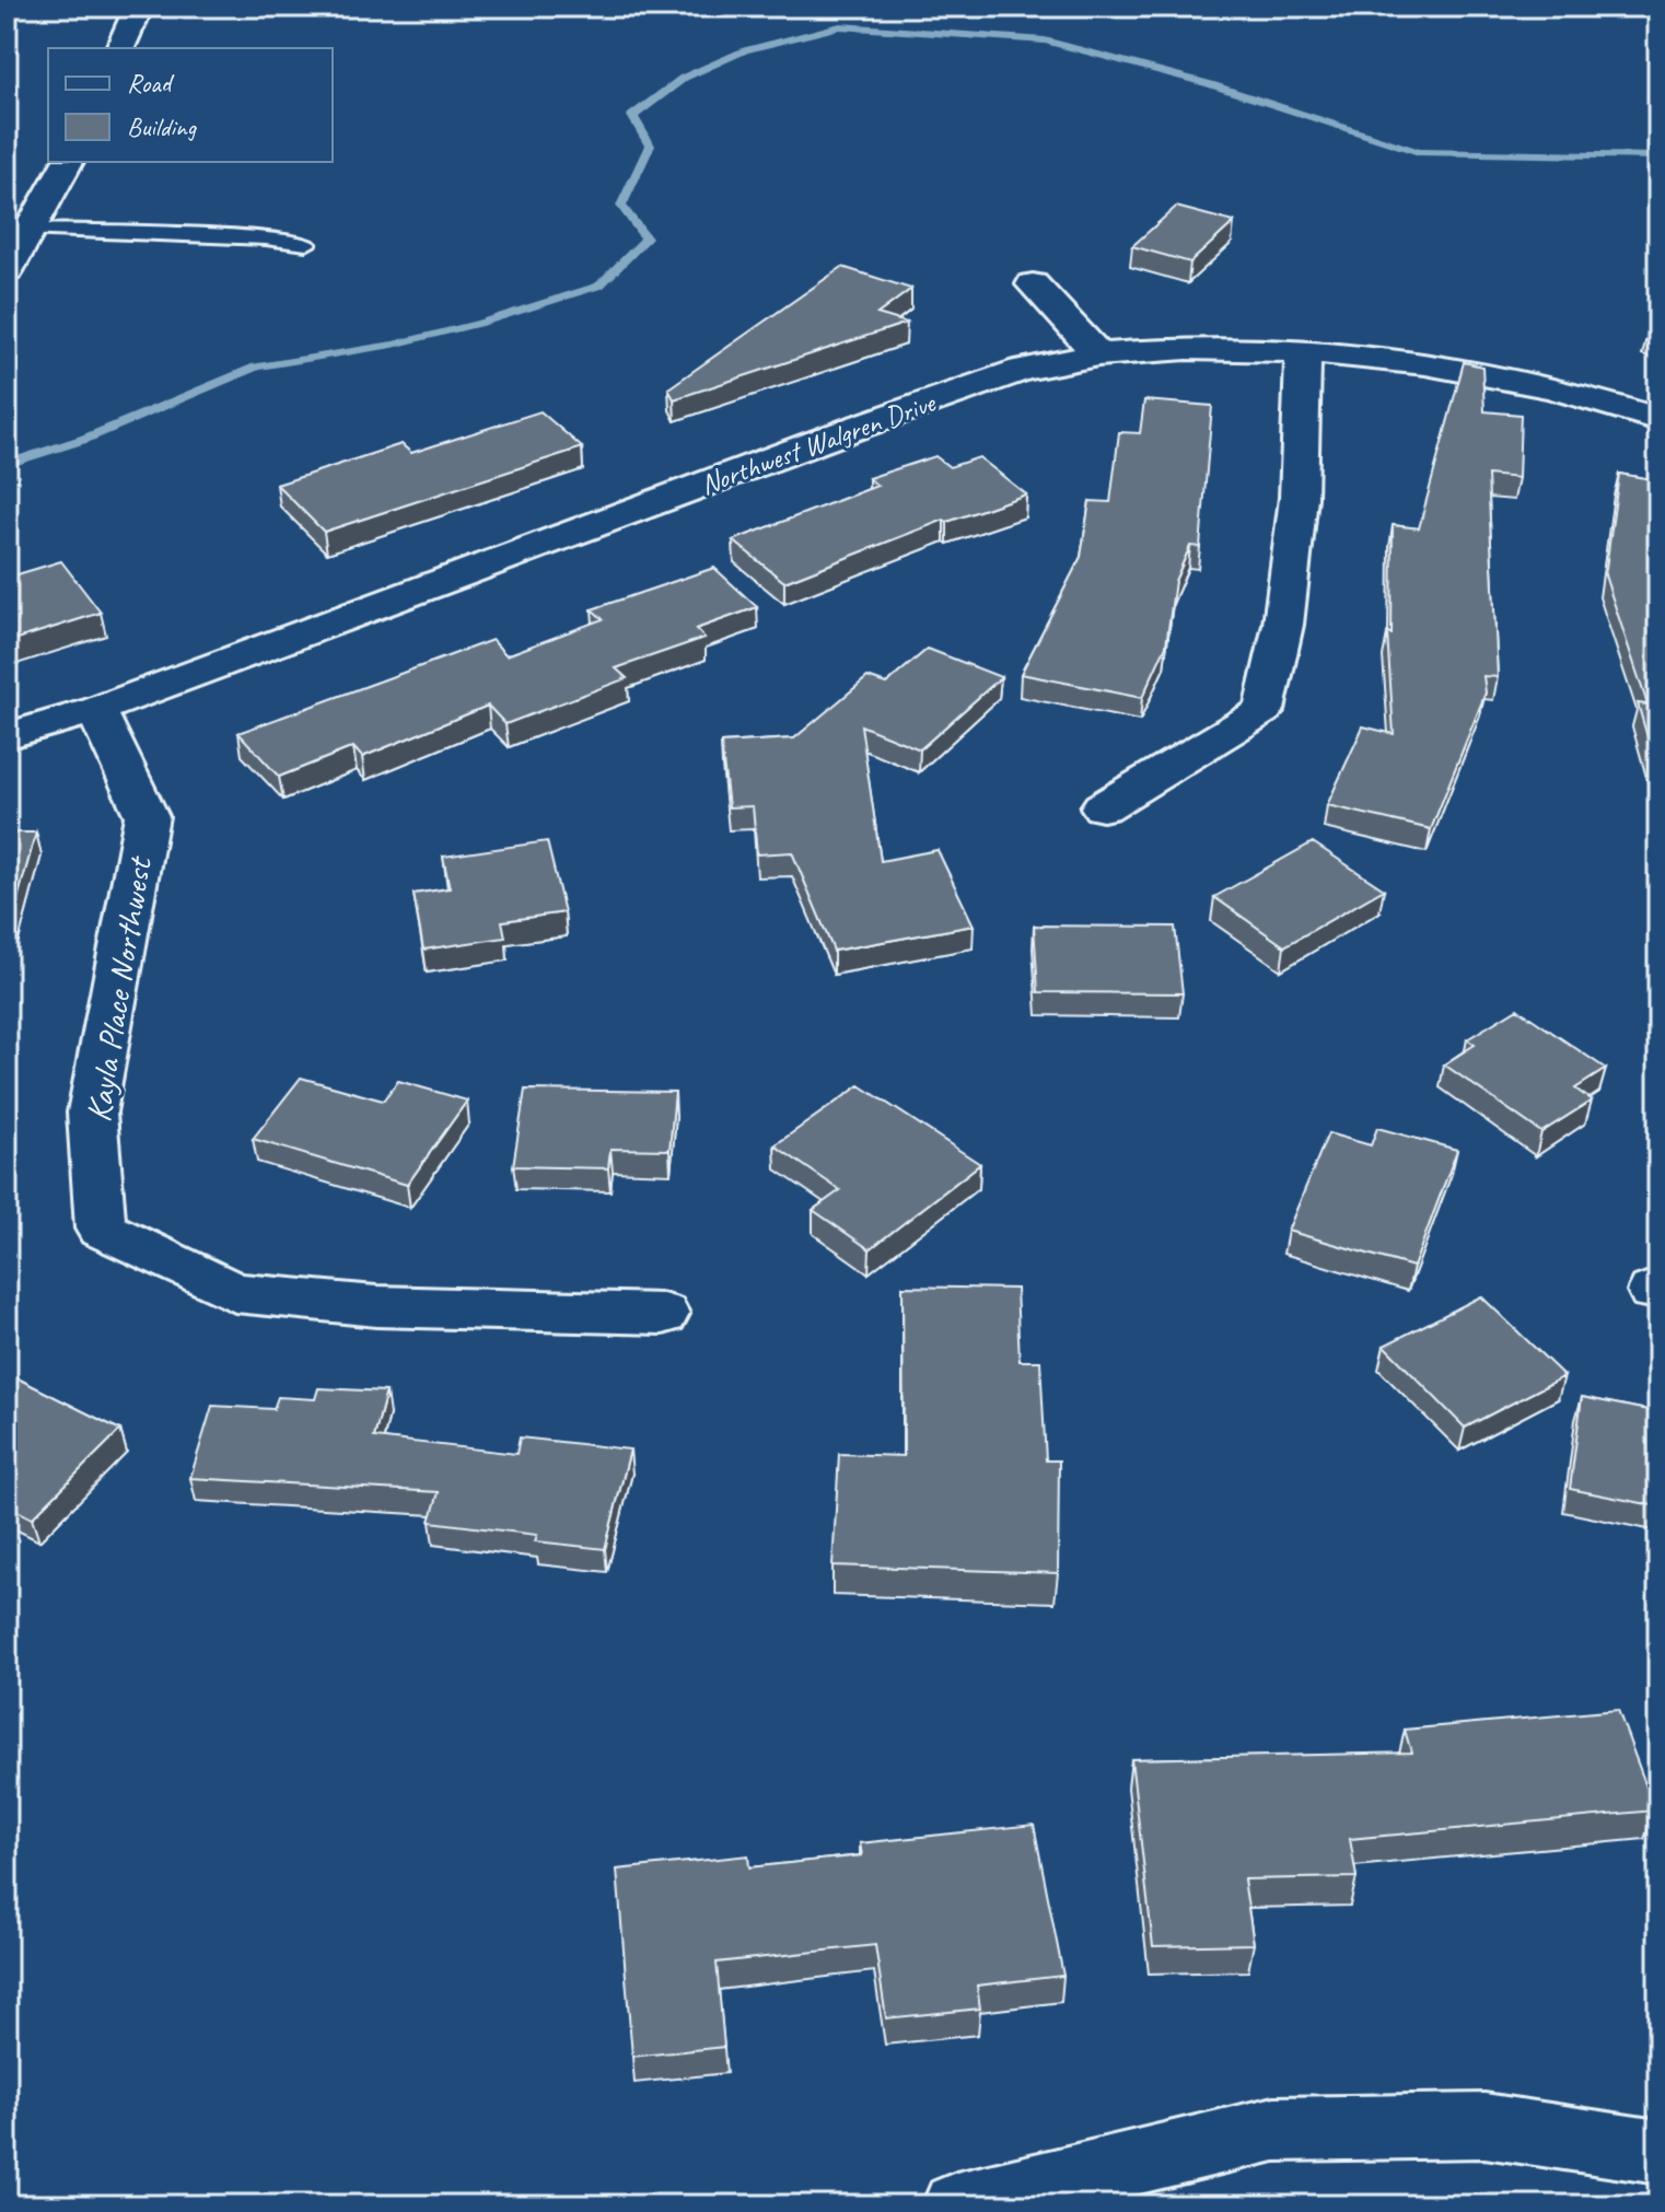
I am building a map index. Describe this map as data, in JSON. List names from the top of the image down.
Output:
{
  "streets": {
    "street": ["Northwest Walgren Drive", "Kayla Place Northwest"]
  },
  "crossings": [
    ["Northwest Walgren Drive", "Kayla Place Northwest"]
  ],
  "legend": ["Road", "Building"]
}
